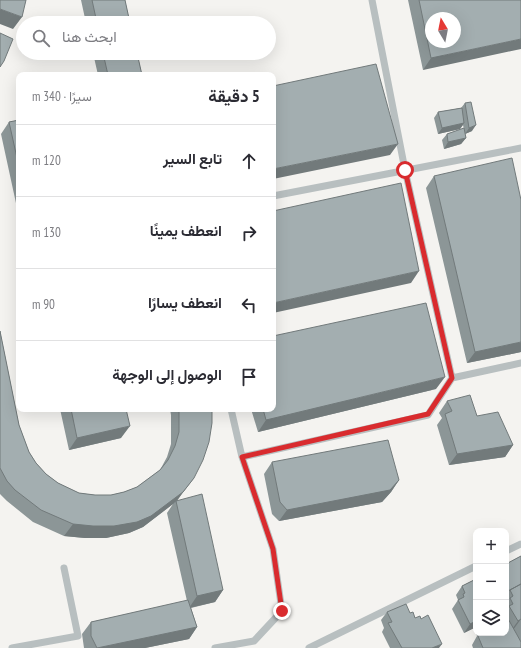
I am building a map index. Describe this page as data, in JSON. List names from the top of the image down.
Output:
{
  "north": "top",
  "page": {
    "search": "ابحث هنا",
    "heading": ["5 دقيقة", "سيرًا · 340 m"],
    "list": [
      ["تابع السير", "120 m"],
      ["انعطف يمينًا", "130 m"],
      ["انعطف يسارًا", "90 m"],
      "الوصول إلى الوجهة"
    ],
    "map_buttons": ["+", "−"]
  }
}
